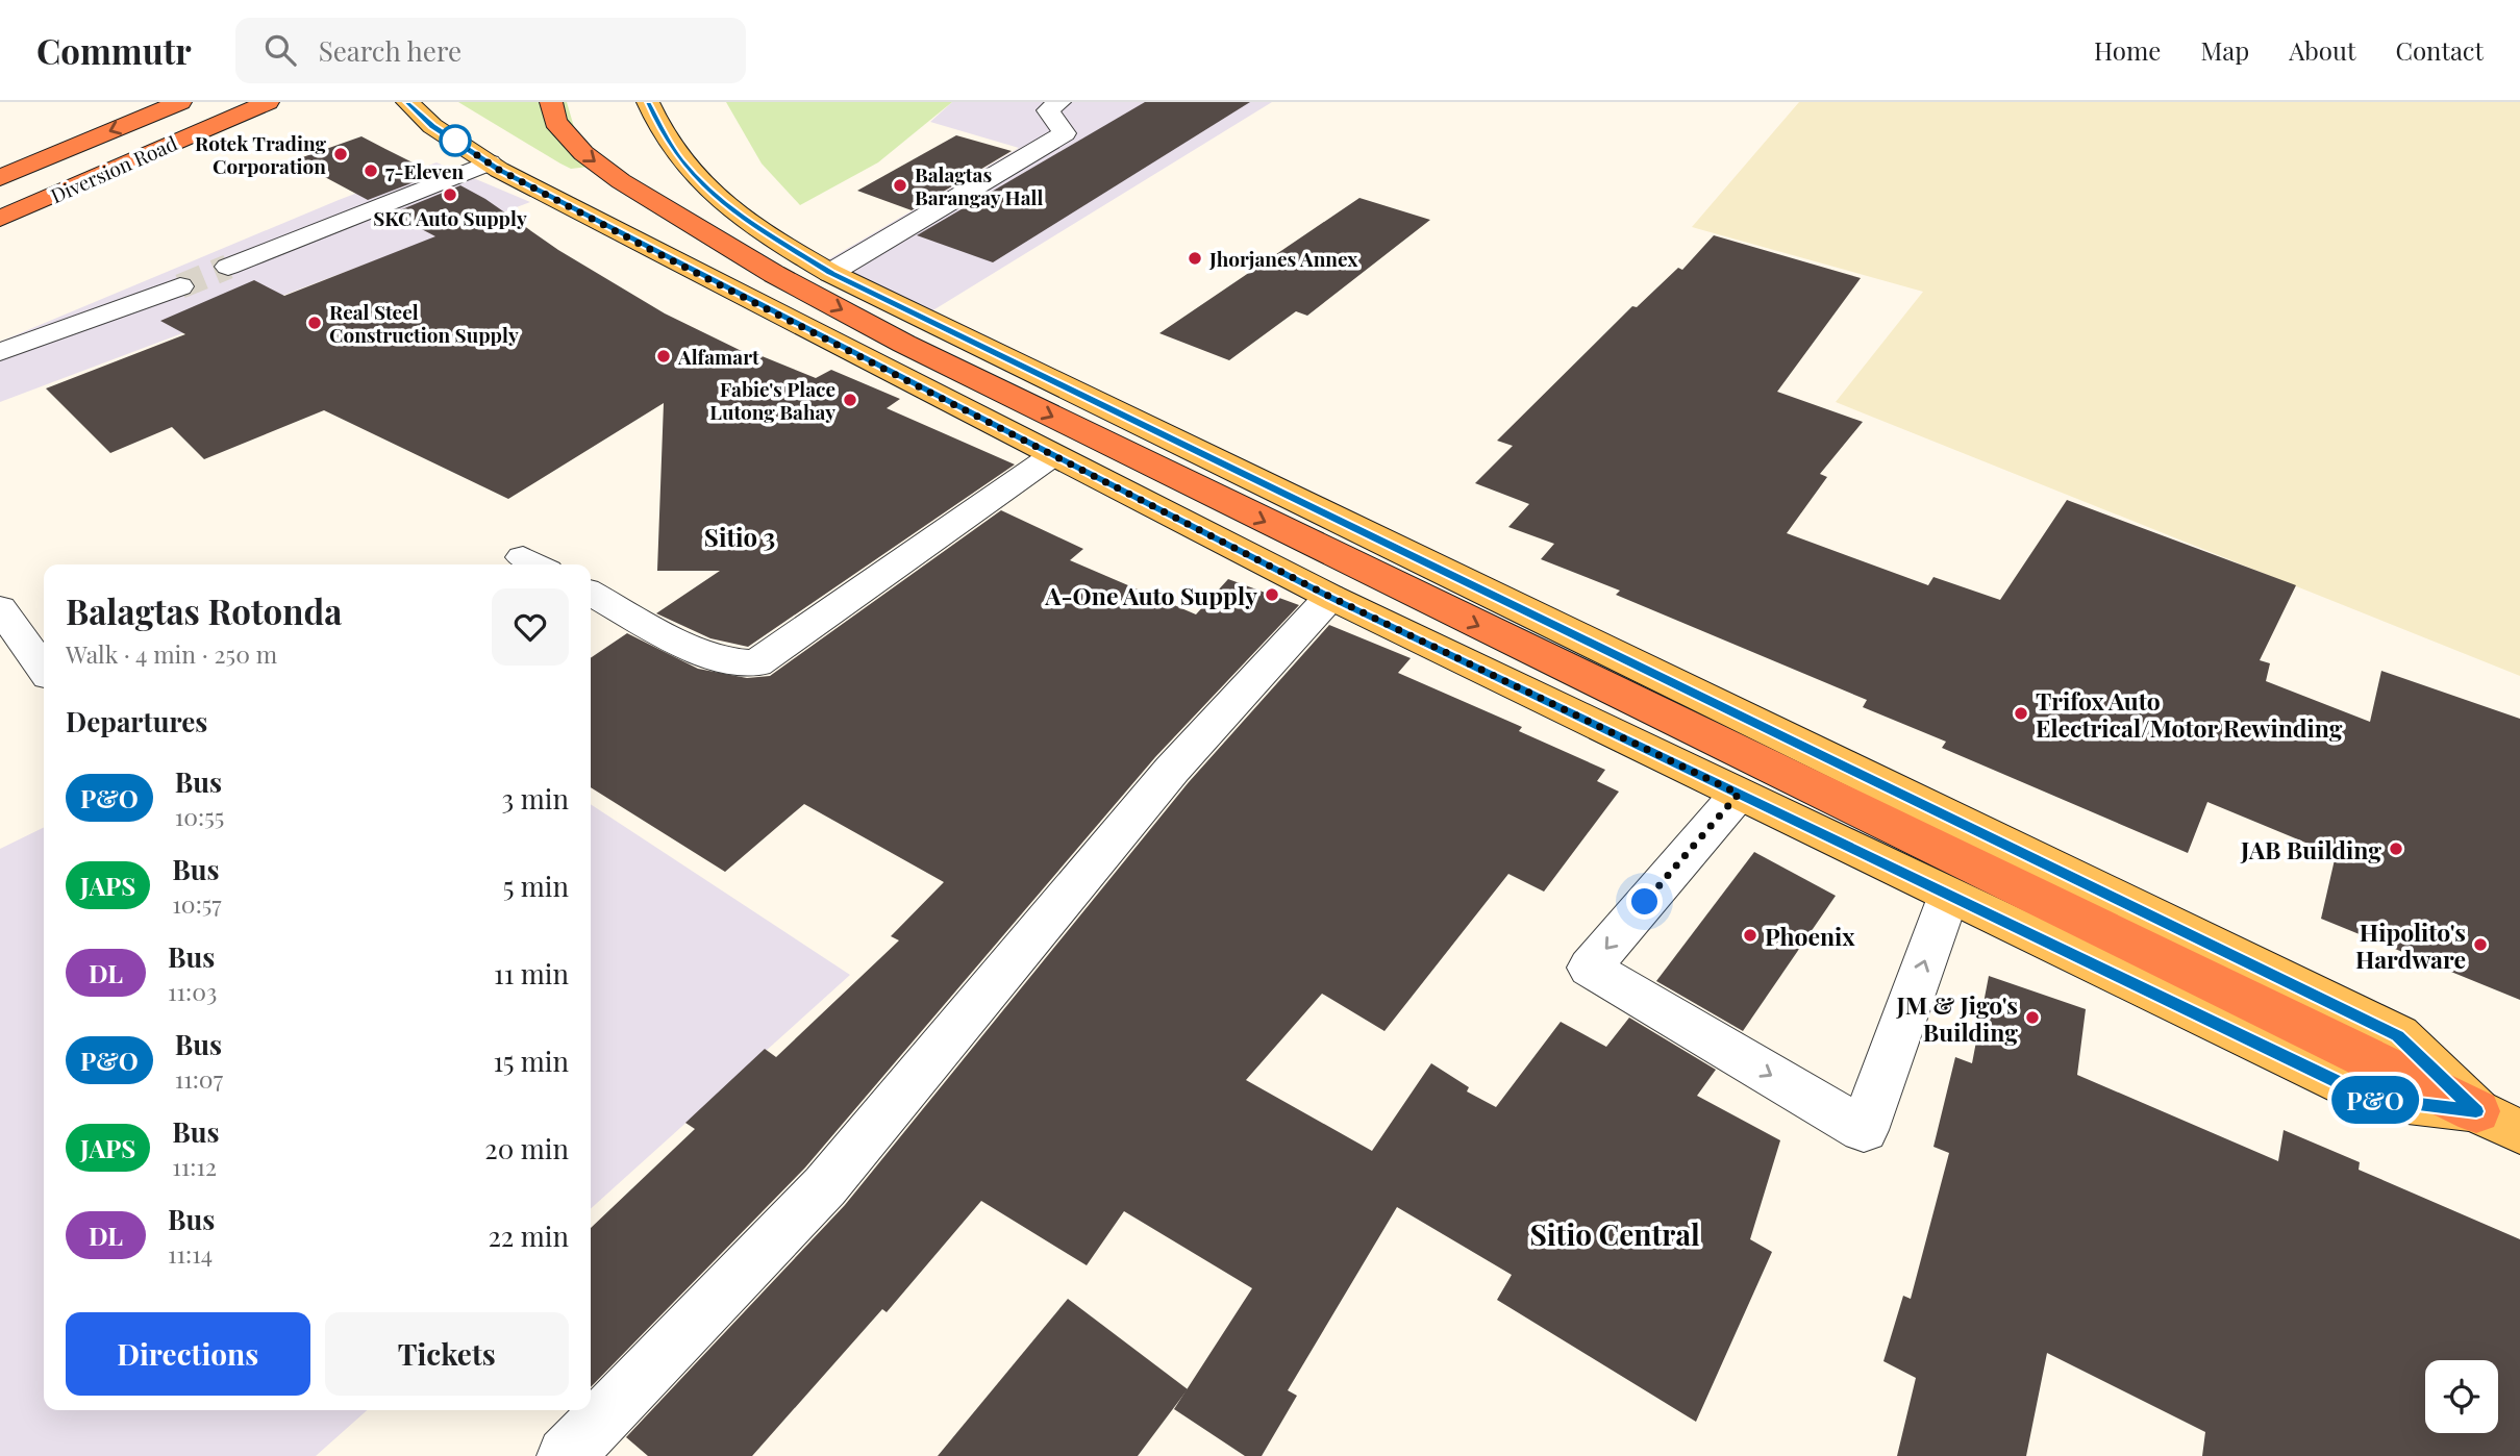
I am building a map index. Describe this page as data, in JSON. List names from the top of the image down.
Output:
{
  "streets": {
    "highway": ["Diversion Road"]
  },
  "districts": ["Sitio 3", "Sitio Central"],
  "places": [
    "Rotek Trading Corporation",
    "7-Eleven",
    "Balagtas Barangay Hall",
    "SKC Auto Supply",
    "Jhorjanes Annex",
    "Real Steel Construction Supply",
    "Alfamart",
    "Fabie's Place Lutong Bahay",
    "A-One Auto Supply",
    "Trifox Auto Electrical/Motor Rewinding",
    "JAB Building",
    "Phoenix",
    "Hipolito's Hardware",
    "JM & Jigo's Building"
  ],
  "lines": ["bus line P&O"],
  "page": {
    "header": "Commutr",
    "search": "Search here",
    "nav": [
      "Home",
      "Map",
      "About",
      "Contact"
    ],
    "on_map": "P&O",
    "heading": [
      ["Balagtas Rotonda", "Walk · 4 min · 250 m"],
      "Departures"
    ],
    "list": [
      {
        "mark": "P&O",
        "name": "Bus",
        "note": "10:55",
        "value": "3 min"
      },
      {
        "mark": "JAPS",
        "name": "Bus",
        "note": "10:57",
        "value": "5 min"
      },
      {
        "mark": "DL",
        "name": "Bus",
        "note": "11:03",
        "value": "11 min"
      },
      {
        "mark": "P&O",
        "name": "Bus",
        "note": "11:07",
        "value": "15 min"
      },
      {
        "mark": "JAPS",
        "name": "Bus",
        "note": "11:12",
        "value": "20 min"
      },
      {
        "mark": "DL",
        "name": "Bus",
        "note": "11:14",
        "value": "22 min"
      }
    ],
    "buttons": ["Directions", "Tickets"]
  }
}
